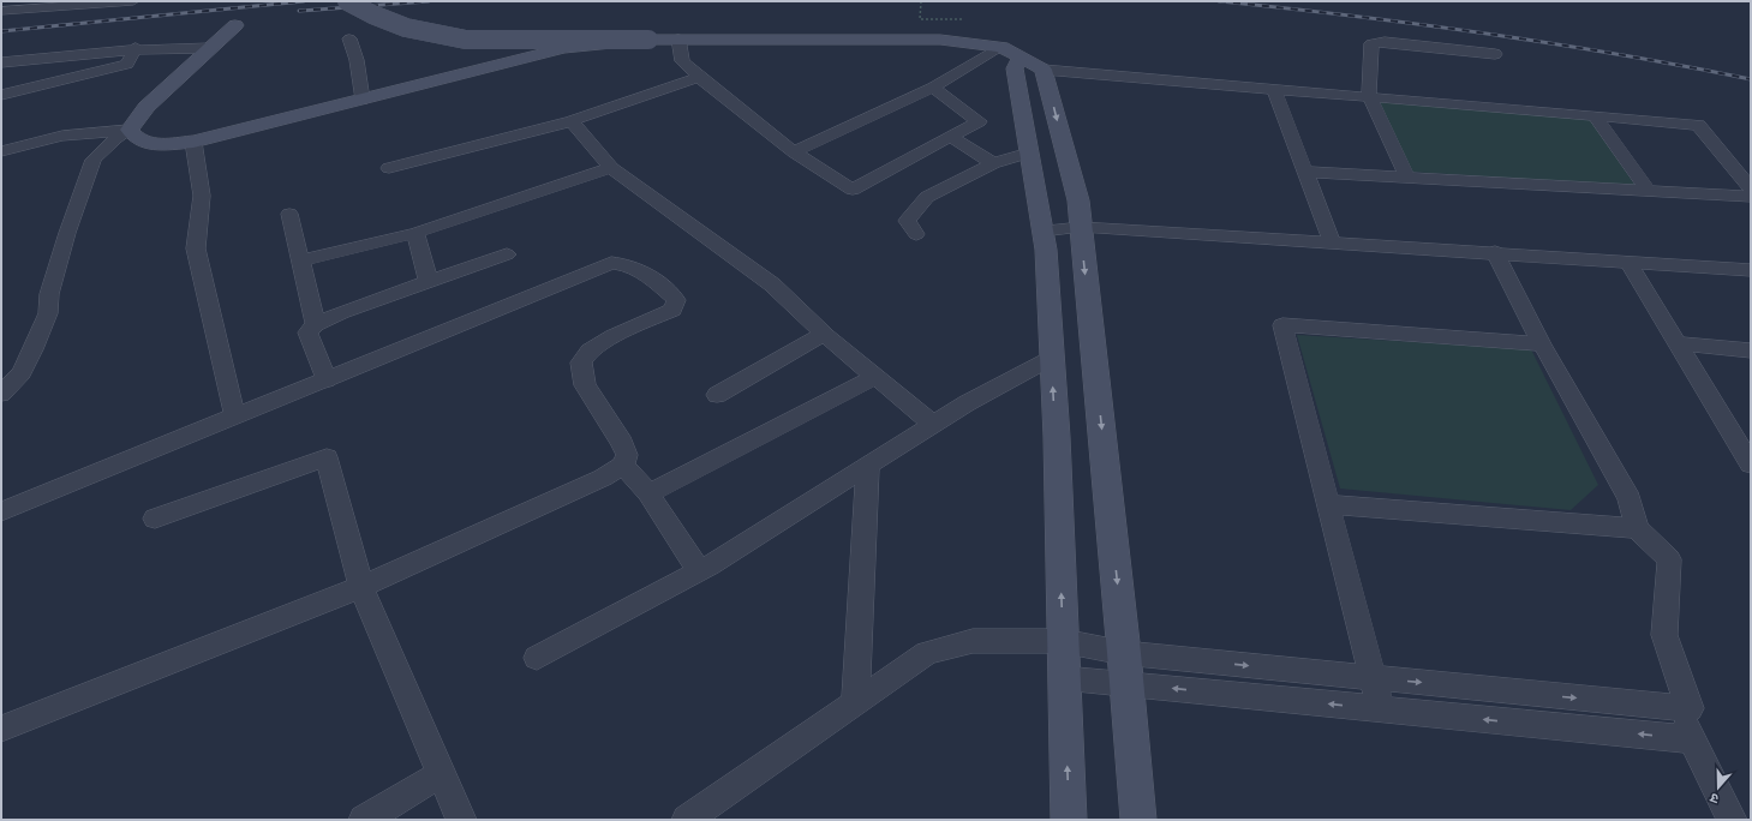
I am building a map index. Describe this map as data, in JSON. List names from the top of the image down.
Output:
{
  "north": "bottom"
}
